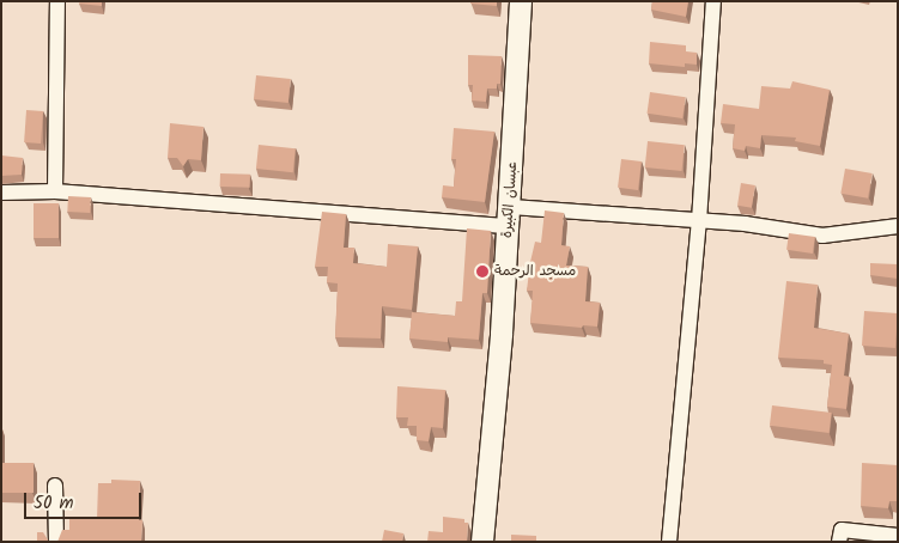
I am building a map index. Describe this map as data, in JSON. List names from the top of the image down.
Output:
{
  "streets": {
    "main road": ["عبسان الكبيرة"]
  },
  "places": ["مسجد الرحمة"],
  "scale_bar": "50 m"
}
